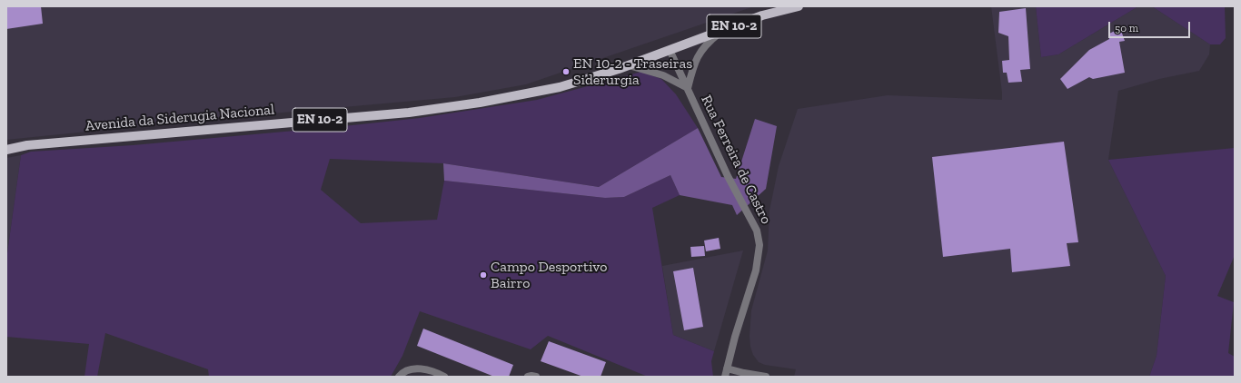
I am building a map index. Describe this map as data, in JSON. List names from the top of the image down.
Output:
{
  "streets": {
    "main road": ["EN 10-2", "Avenida da Siderugia Nacional"],
    "street": ["Rua Ferreira de Castro"]
  },
  "crossings": [
    ["Avenida da Siderugia Nacional", "Rua Ferreira de Castro"]
  ],
  "places": ["EN 10-2 - Traseiras Siderurgia", "Campo Desportivo Bairro"],
  "scale_bar": "50 m"
}
